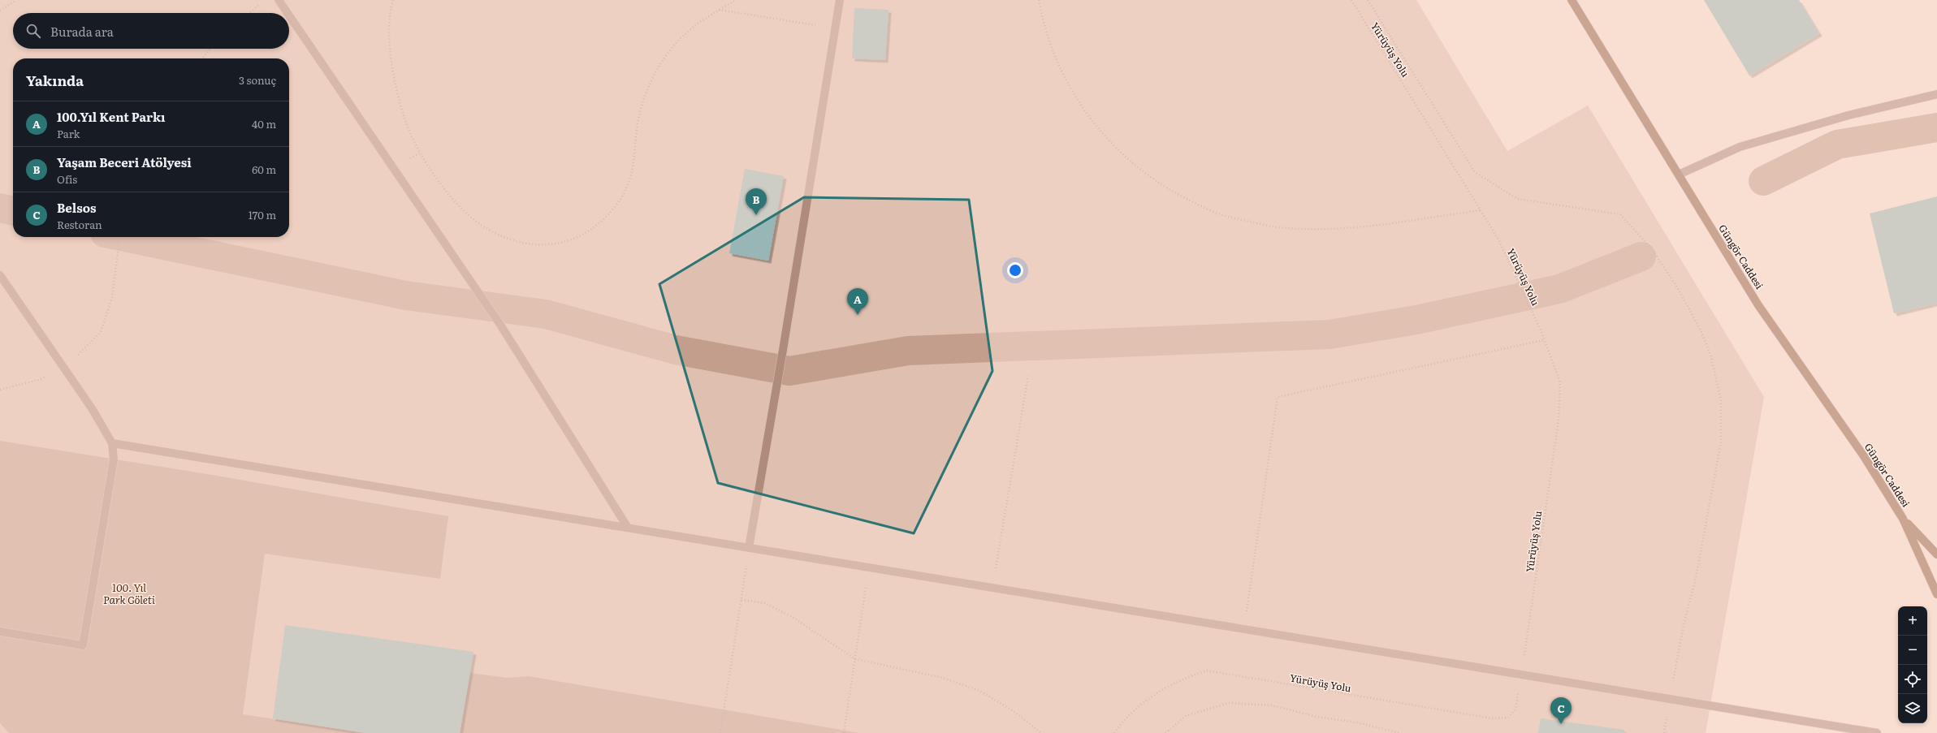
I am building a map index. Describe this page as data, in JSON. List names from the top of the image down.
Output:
{
  "streets": {
    "main road": ["Güngör Caddesi"],
    "path": ["Yürüyüş Yolu"]
  },
  "water": ["100. Yıl Park Göleti"],
  "page": {
    "search": "Burada ara",
    "heading": ["Yakında", "3 sonuç"],
    "list": [
      {
        "mark": "A",
        "name": "100.Yıl Kent Parkı",
        "note": "Park",
        "value": "40 m"
      },
      {
        "mark": "B",
        "name": "Yaşam Beceri Atölyesi",
        "note": "Ofis",
        "value": "60 m"
      },
      {
        "mark": "C",
        "name": "Belsos",
        "note": "Restoran",
        "value": "170 m"
      }
    ],
    "pins": ["B", "A", "C"],
    "map_buttons": ["+", "−"]
  }
}
